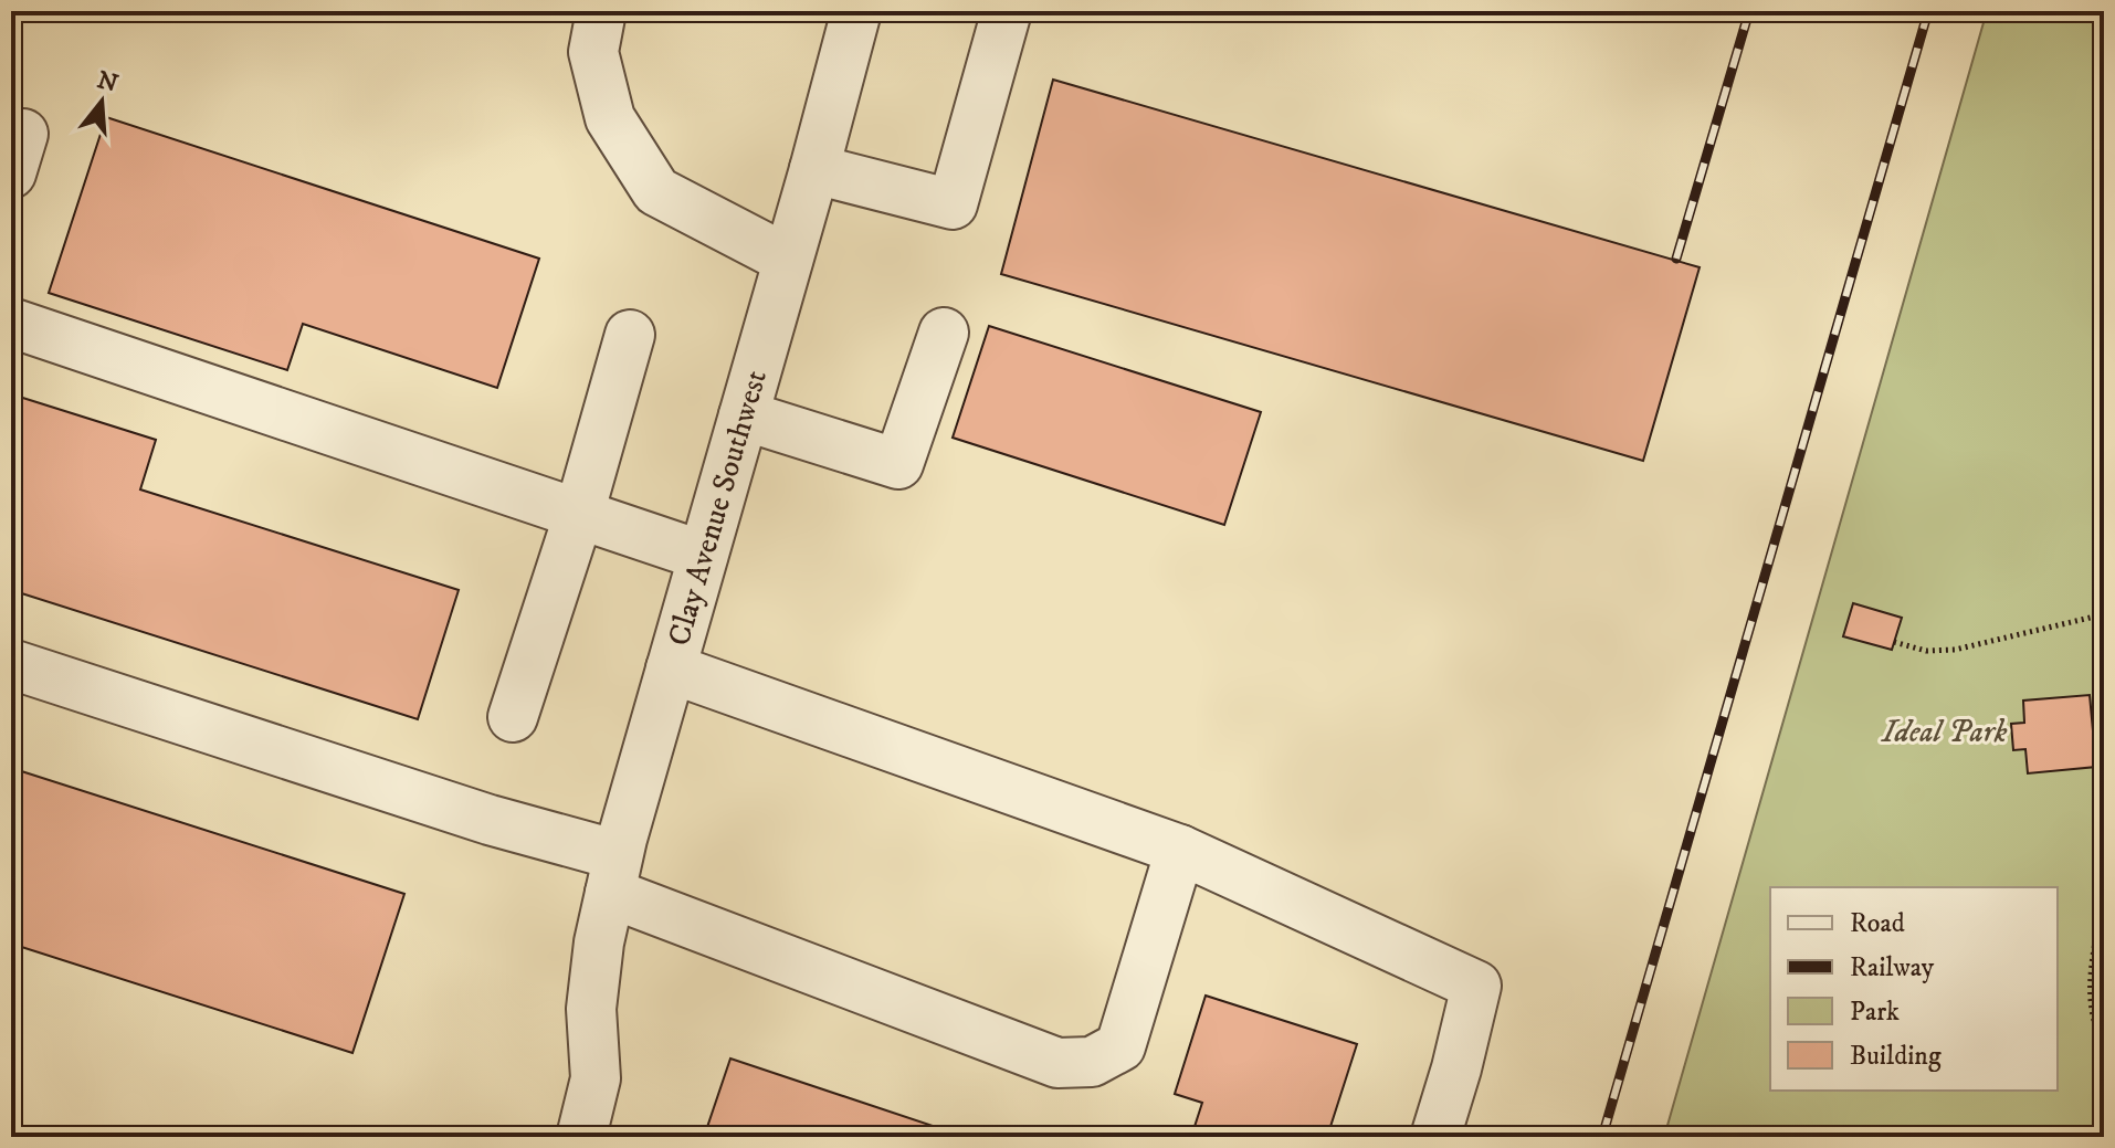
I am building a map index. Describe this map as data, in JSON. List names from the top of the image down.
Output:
{
  "streets": {
    "street": ["Clay Avenue Southwest"]
  },
  "parks": ["Ideal Park"],
  "legend": [
    "Road",
    "Railway",
    "Park",
    "Building"
  ],
  "north": "top"
}
